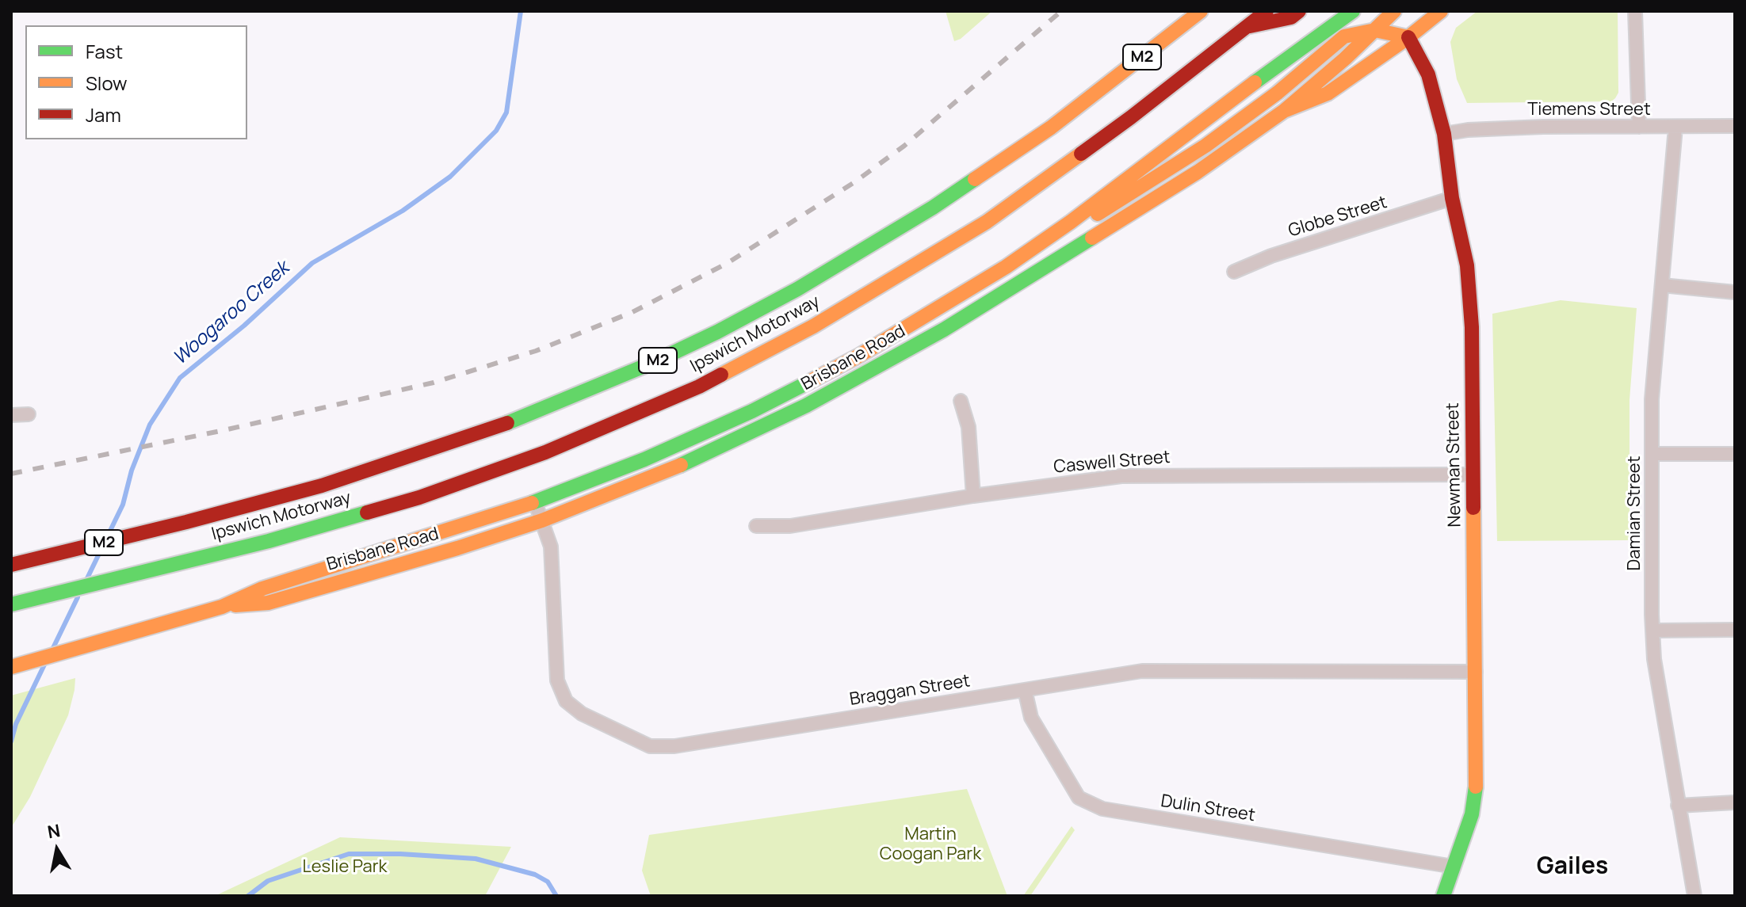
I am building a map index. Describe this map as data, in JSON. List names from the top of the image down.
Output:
{
  "streets": {
    "main road": [
      "M2",
      "Ipswich Motorway",
      "Brisbane Road",
      "Newman Street"
    ],
    "street": [
      "Tiemens Street",
      "Globe Street",
      "Caswell Street",
      "Damian Street",
      "Braggan Street",
      "Dulin Street"
    ]
  },
  "crossings": [
    ["M2", "Ipswich Motorway"],
    ["Tiemens Street", "Newman Street"],
    ["Tiemens Street", "Damian Street"],
    ["Globe Street", "Newman Street"],
    ["Brisbane Road", "Newman Street"],
    ["Brisbane Road", "Braggan Street"],
    ["Caswell Street", "Newman Street"],
    ["Newman Street", "Braggan Street"],
    ["Newman Street", "Dulin Street"],
    ["Braggan Street", "Dulin Street"]
  ],
  "districts": ["Gailes"],
  "water": ["Woogaroo Creek"],
  "parks": ["Martin Coogan Park", "Leslie Park"],
  "legend": ["Fast", "Slow", "Jam"],
  "north": "top"
}
